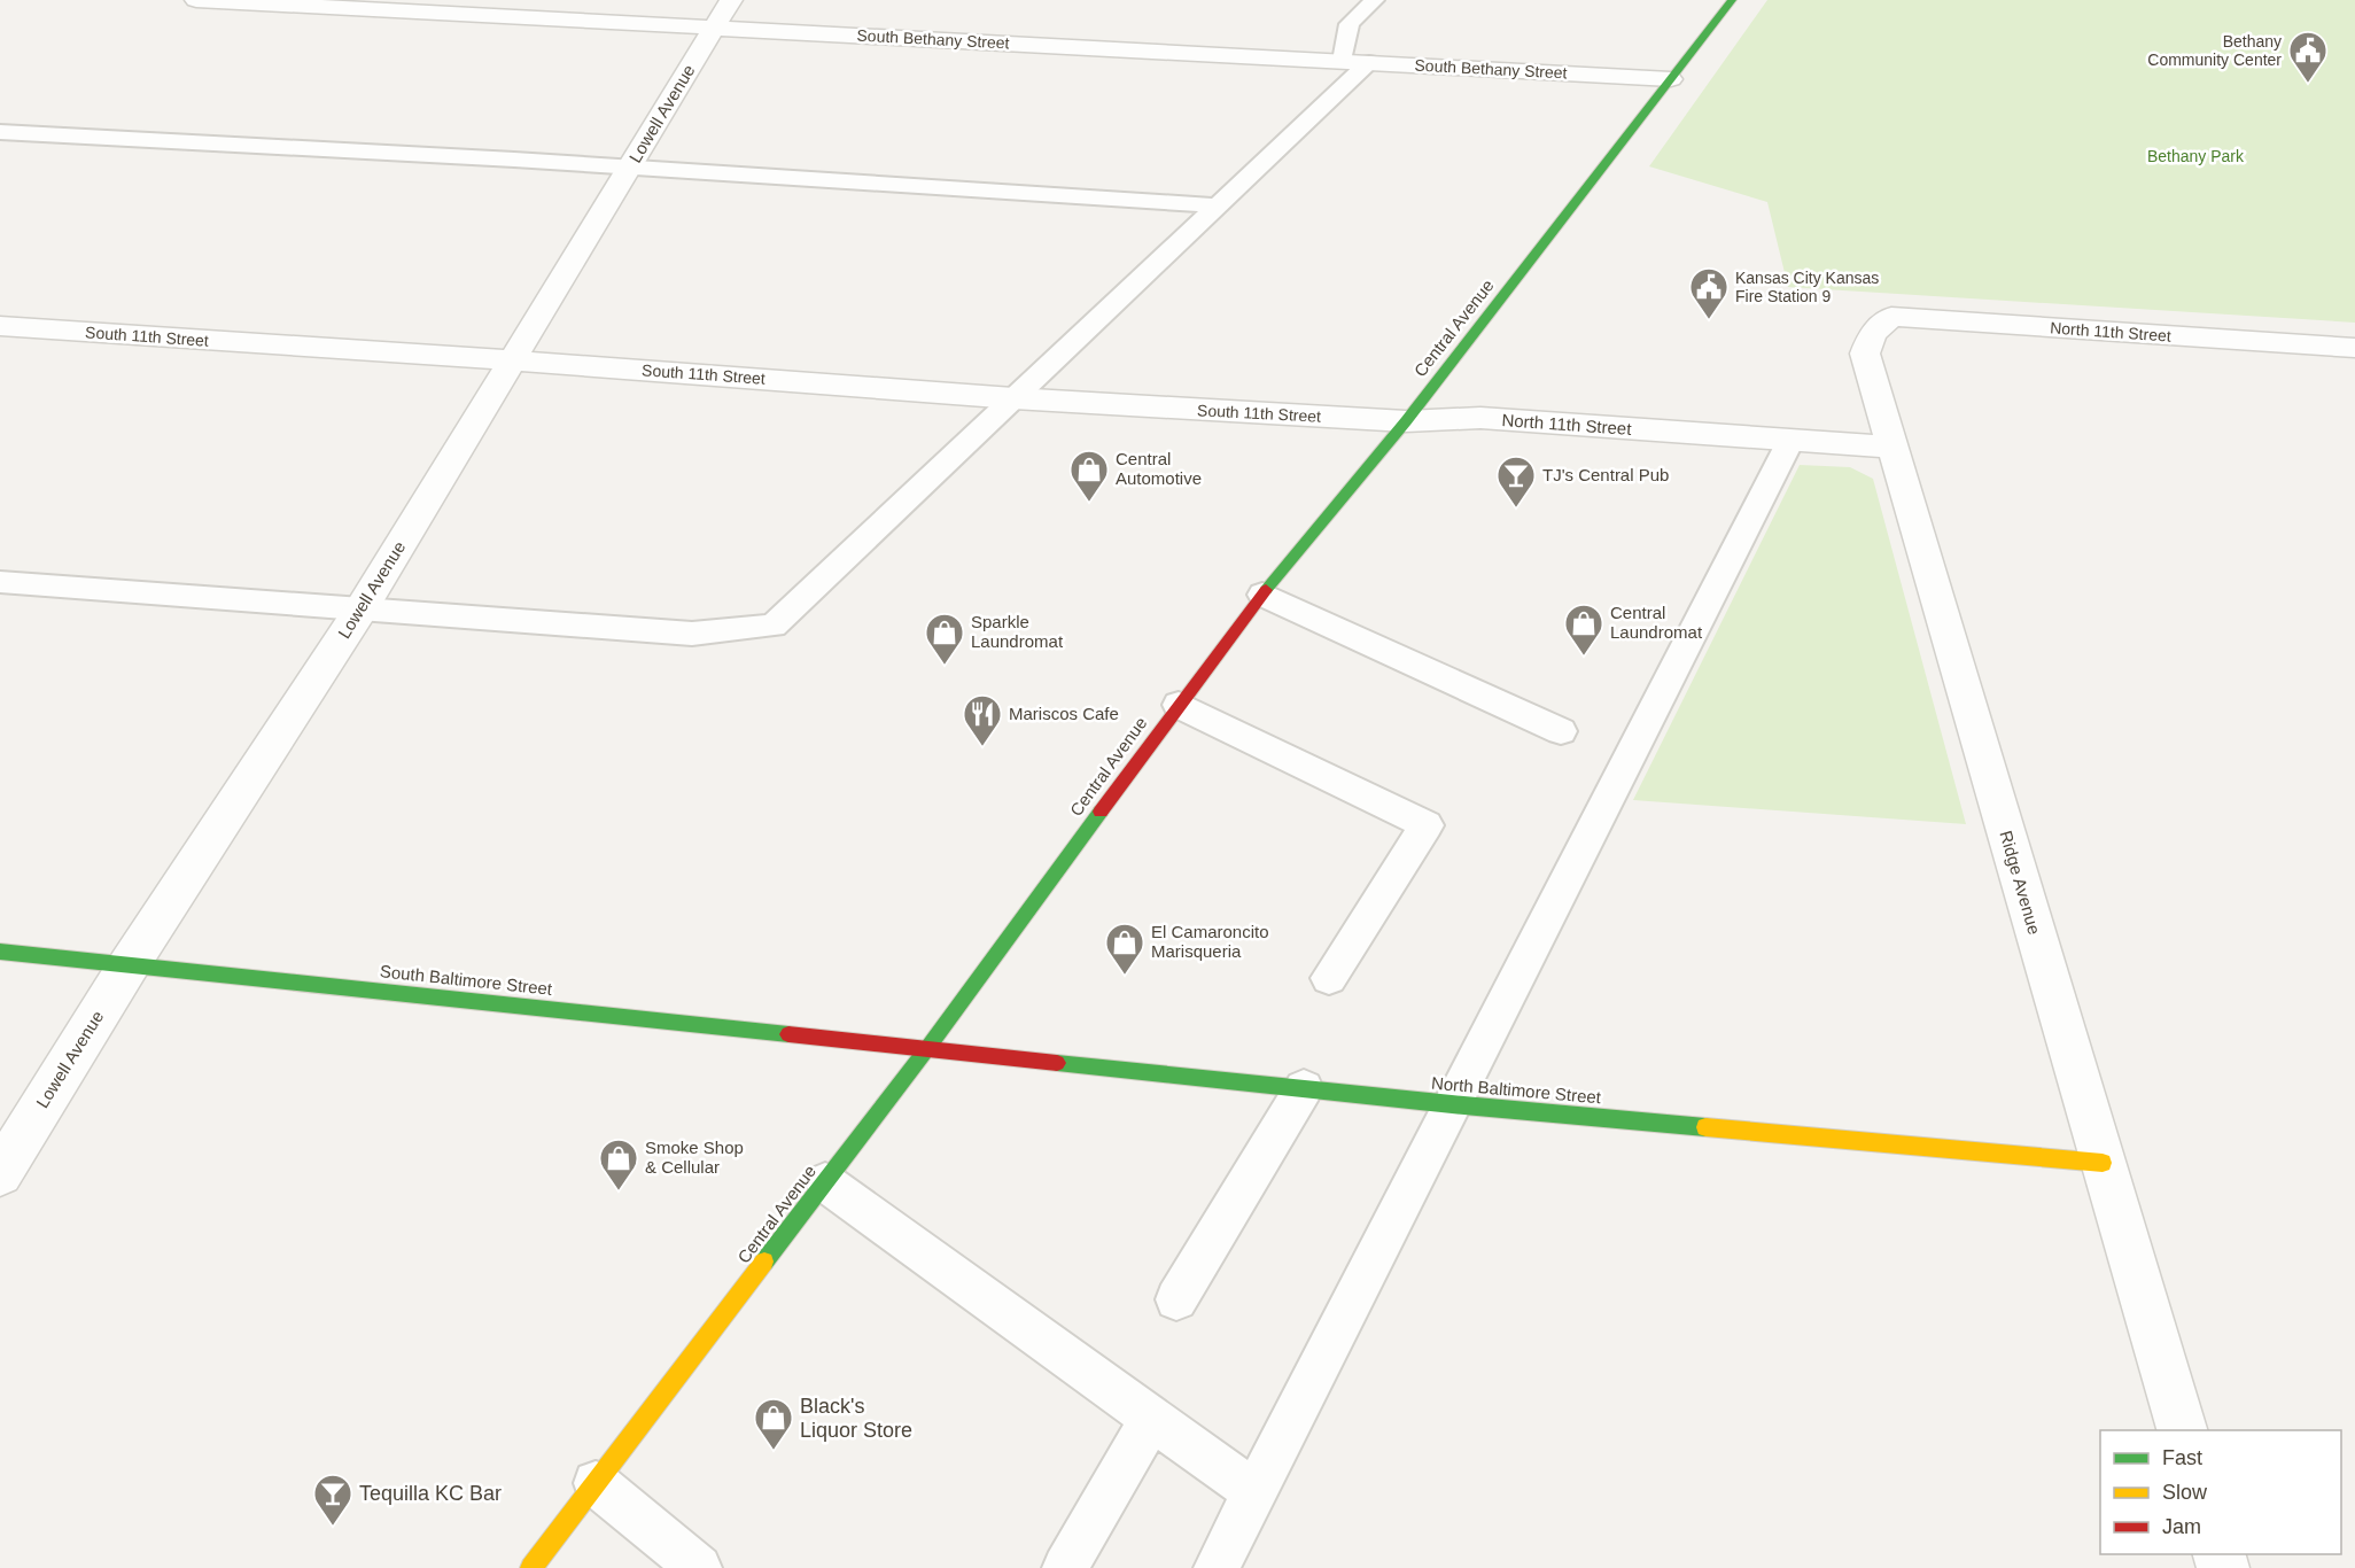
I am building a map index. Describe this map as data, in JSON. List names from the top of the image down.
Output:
{
  "streets": {
    "main road": ["Central Avenue", "South Baltimore Street", "North Baltimore Street"],
    "street": [
      "South Bethany Street",
      "Lowell Avenue",
      "North 11th Street",
      "South 11th Street",
      "Ridge Avenue"
    ]
  },
  "crossings": [
    ["South Bethany Street", "Lowell Avenue"],
    ["South Bethany Street", "Central Avenue"],
    ["Lowell Avenue", "South 11th Street"],
    ["Lowell Avenue", "South Baltimore Street"],
    ["Central Avenue", "North 11th Street"],
    ["Central Avenue", "South 11th Street"],
    ["Central Avenue", "South Baltimore Street"],
    ["Central Avenue", "North Baltimore Street"],
    ["North 11th Street", "South 11th Street"],
    ["North 11th Street", "Ridge Avenue"],
    ["Ridge Avenue", "North Baltimore Street"],
    ["South Baltimore Street", "North Baltimore Street"]
  ],
  "parks": ["Bethany Park"],
  "places": {
    "public building": ["Bethany Community Center", "Kansas City Kansas Fire Station 9"],
    "shop": [
      "Central Automotive",
      "Central Laundromat",
      "Sparkle Laundromat",
      "El Camaroncito Marisqueria",
      "Smoke Shop & Cellular",
      "Black's Liquor Store"
    ],
    "bar": ["TJ's Central Pub", "Tequilla KC Bar"],
    "restaurant": ["Mariscos Cafe"]
  },
  "legend": ["Fast", "Slow", "Jam"]
}
